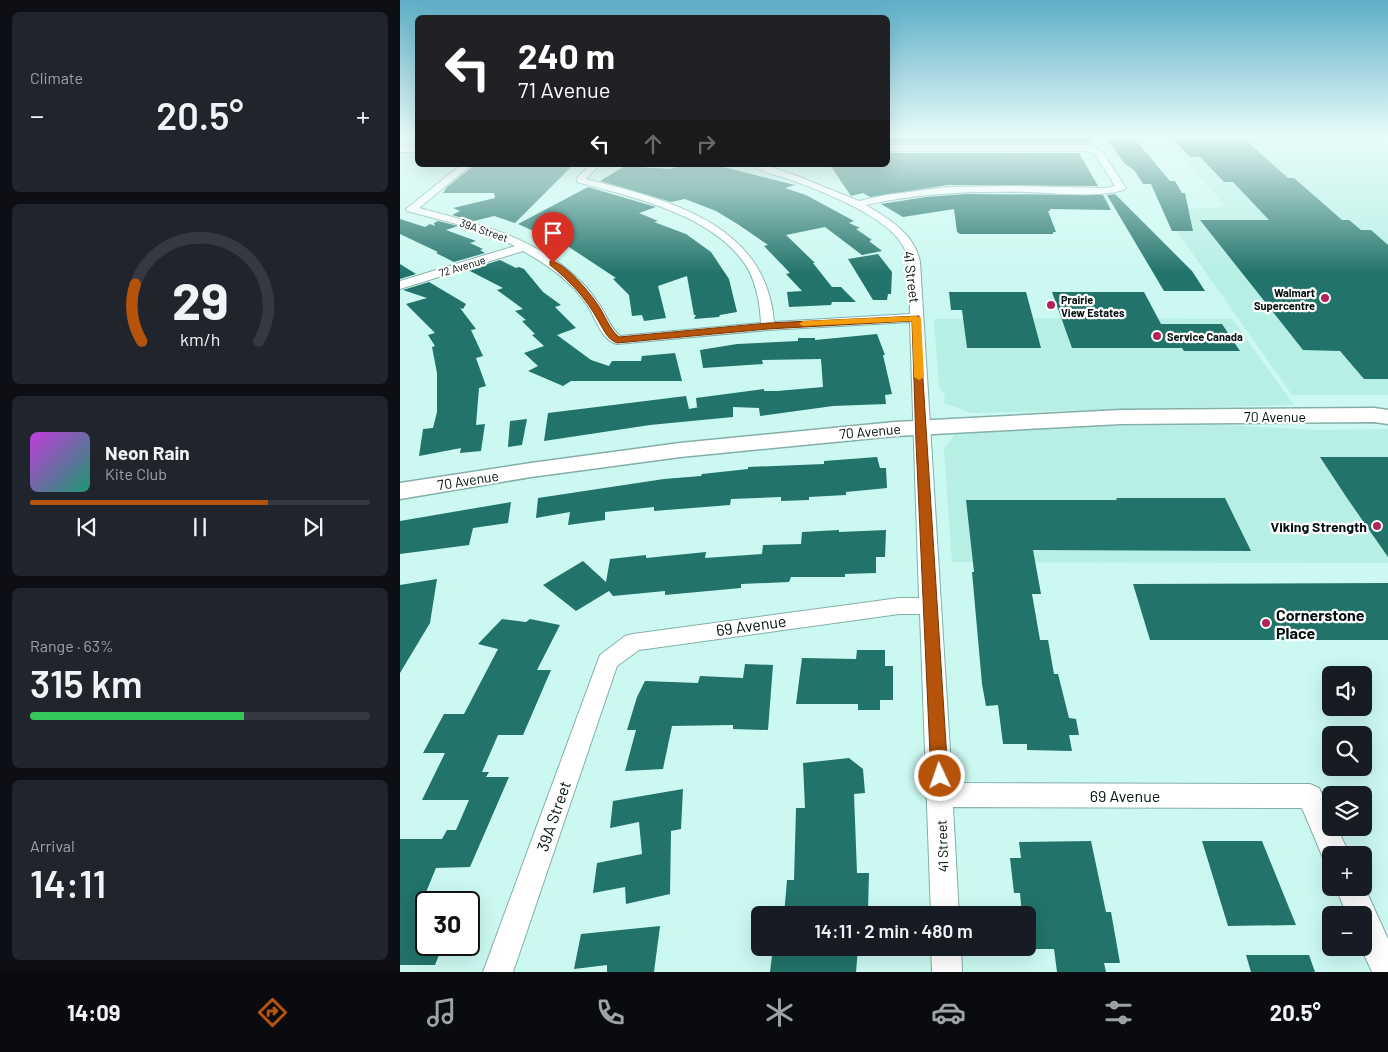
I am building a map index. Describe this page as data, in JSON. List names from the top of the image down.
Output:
{
  "streets": {
    "street": [
      "39A Street",
      "72 Avenue",
      "41 Street",
      "70 Avenue",
      "69 Avenue"
    ]
  },
  "crossings": [
    ["39A Street", "72 Avenue"],
    ["39A Street", "69 Avenue"],
    ["41 Street", "70 Avenue"],
    ["41 Street", "69 Avenue"]
  ],
  "places": [
    "Walmart Supercentre",
    "Prairie View Estates",
    "Service Canada",
    "Viking Strength",
    "Cornerstone Place"
  ],
  "page": {
    "tile": [
      "Climate",
      ["Range · 63%", "315 km"],
      ["Arrival", "14:11"]
    ],
    "turn": ["240 m", "71 Avenue"],
    "heat": ["−", "20.5°", "+"],
    "song": ["Neon Rain", "Kite Club"],
    "map_buttons": ["+", "−"],
    "limit": "30",
    "trip": "14:11 · 2 min · 480 m",
    "tabs": ["14:09", "20.5°"],
    "gauge": ["29", "km/h"]
  }
}
